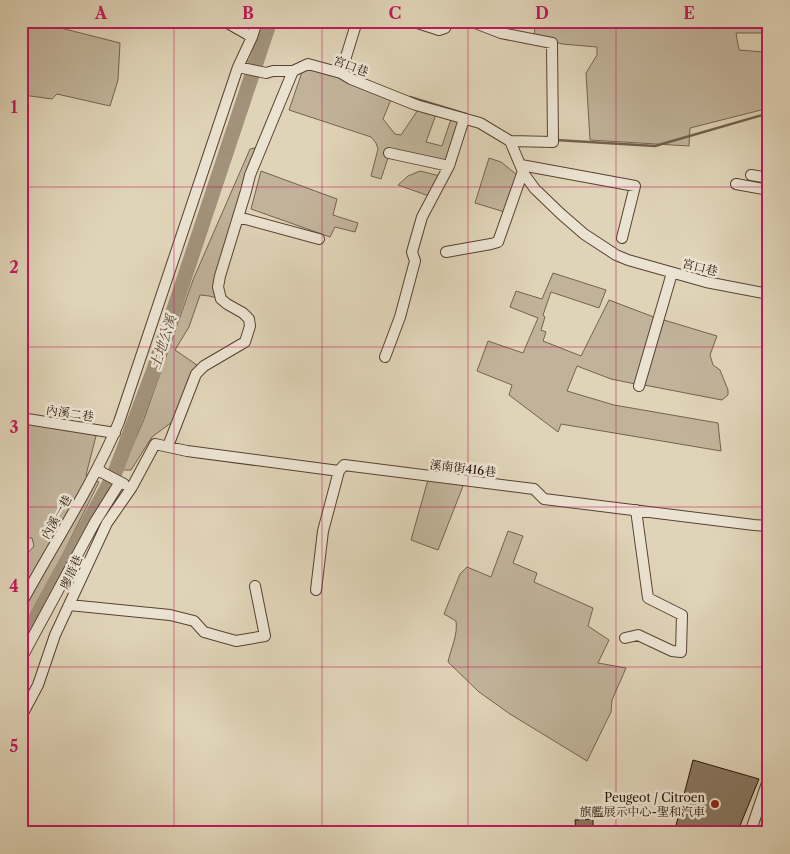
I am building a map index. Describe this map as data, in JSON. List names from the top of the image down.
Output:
{
  "streets": {
    "street": [
      "宮口巷",
      "內溪二巷",
      "溪南街416巷",
      "內溪一巷",
      "廖厝巷"
    ]
  },
  "crossings": [
    ["宮口巷", "內溪一巷"],
    ["內溪二巷", "內溪一巷"],
    ["溪南街416巷", "廖厝巷"]
  ],
  "water": ["土地公溪"],
  "places": ["Peugeot / Citroen 旗艦展示中心-聖和汽車"],
  "grid": {
    "columns": [
      "A",
      "B",
      "C",
      "D",
      "E"
    ],
    "rows": [
      "1",
      "2",
      "3",
      "4",
      "5"
    ]
  }
}
